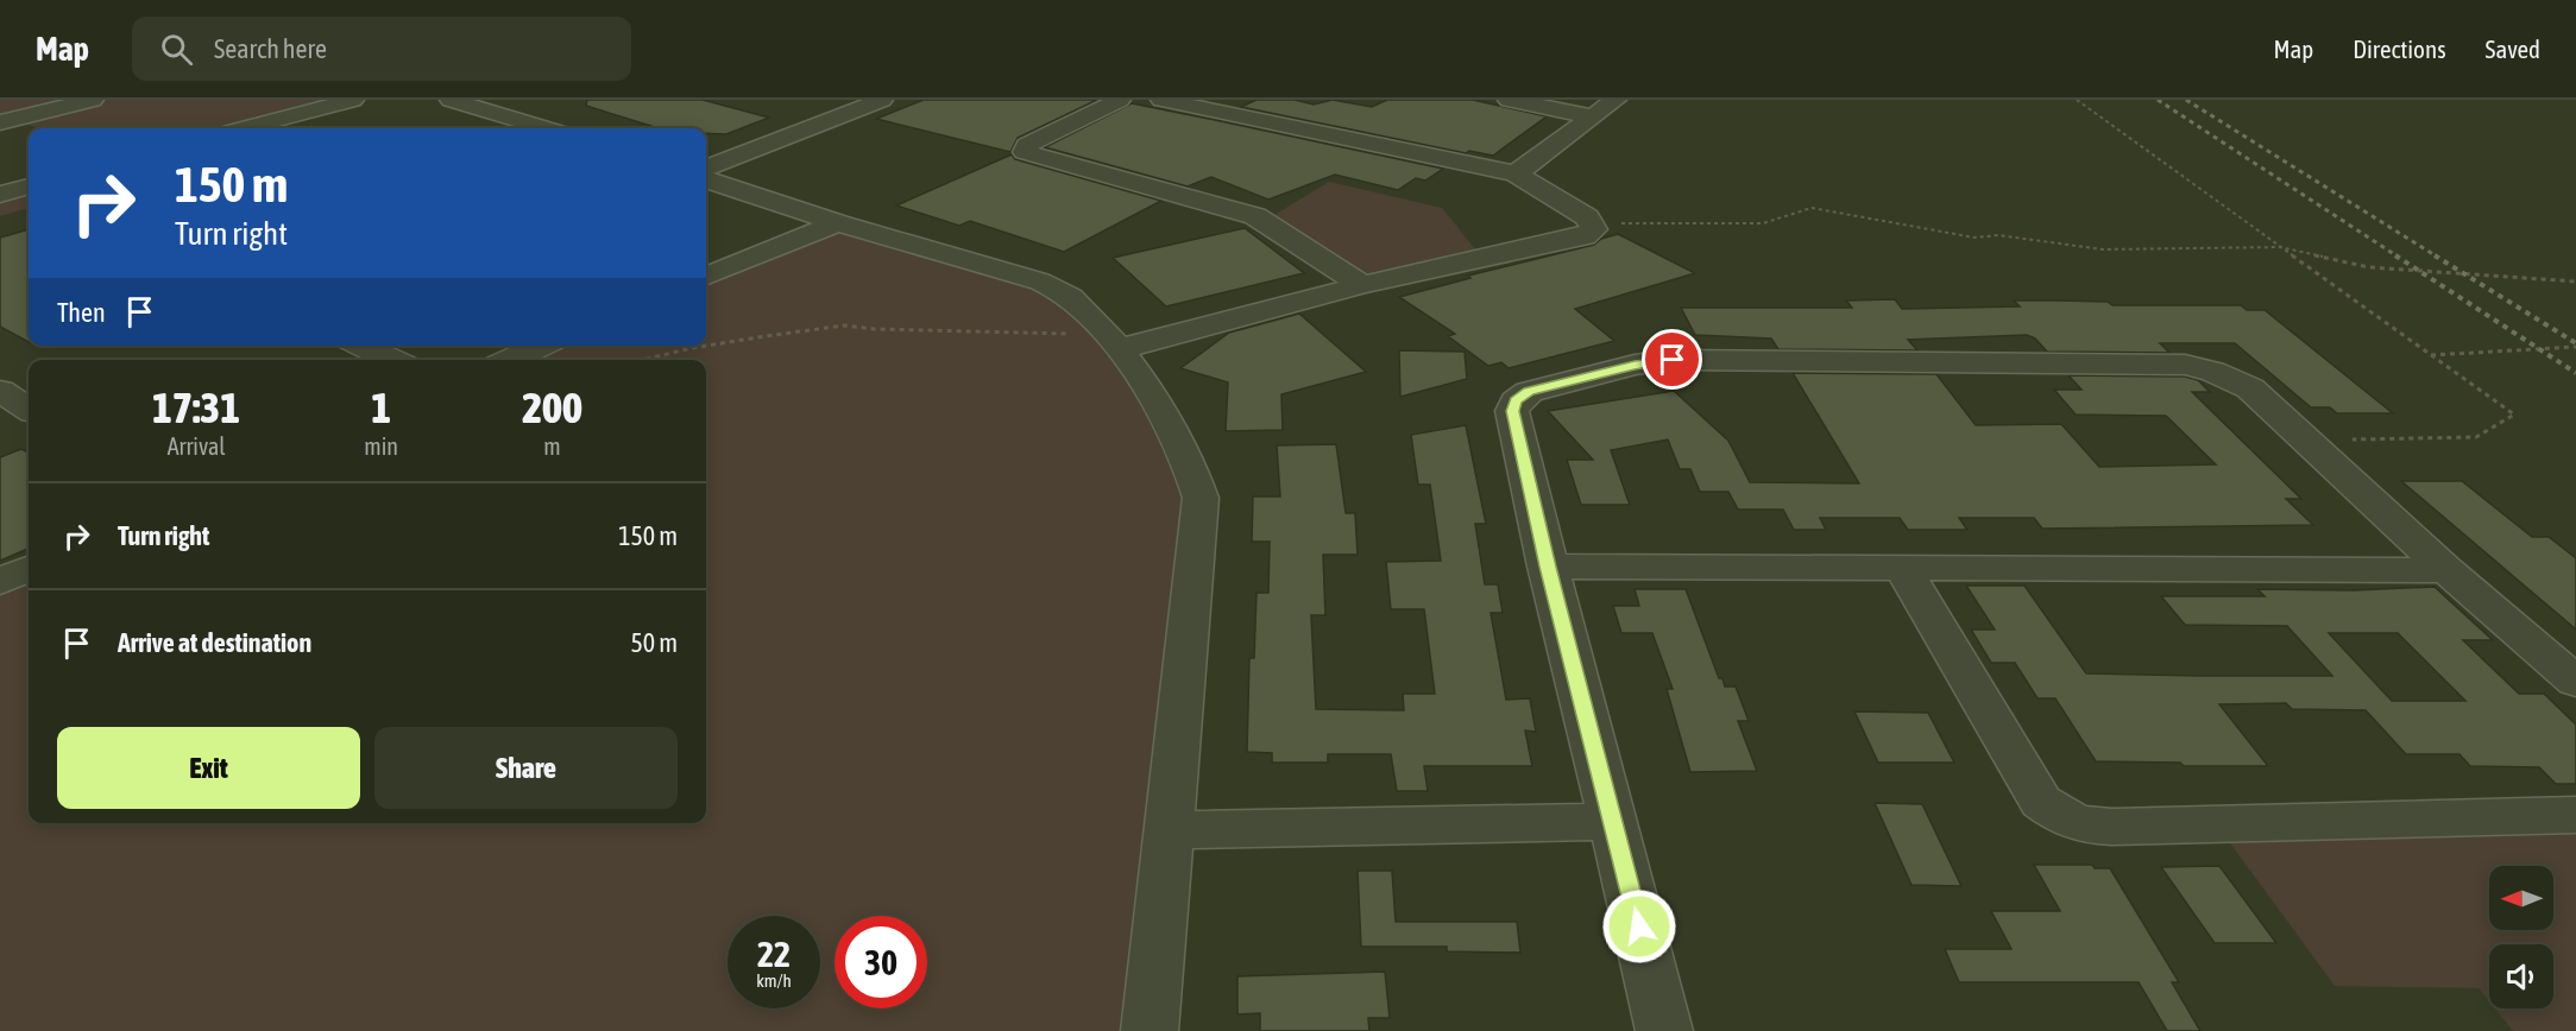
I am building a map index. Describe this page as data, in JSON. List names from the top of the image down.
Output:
{
  "north": "left",
  "page": {
    "header": "Map",
    "search": "Search here",
    "nav": ["Map", "Directions", "Saved"],
    "turn": ["150 m", "Turn right"],
    "then": "Then",
    "eta": [
      "17:31",
      "Arrival",
      "1",
      "min",
      "200",
      "m"
    ],
    "list": [
      {
        "name": "Turn right",
        "value": "150 m"
      },
      {
        "name": "Arrive at destination",
        "value": "50 m"
      }
    ],
    "buttons": ["Exit", "Share"],
    "speed": "22 km/h",
    "limit": "30"
  }
}
